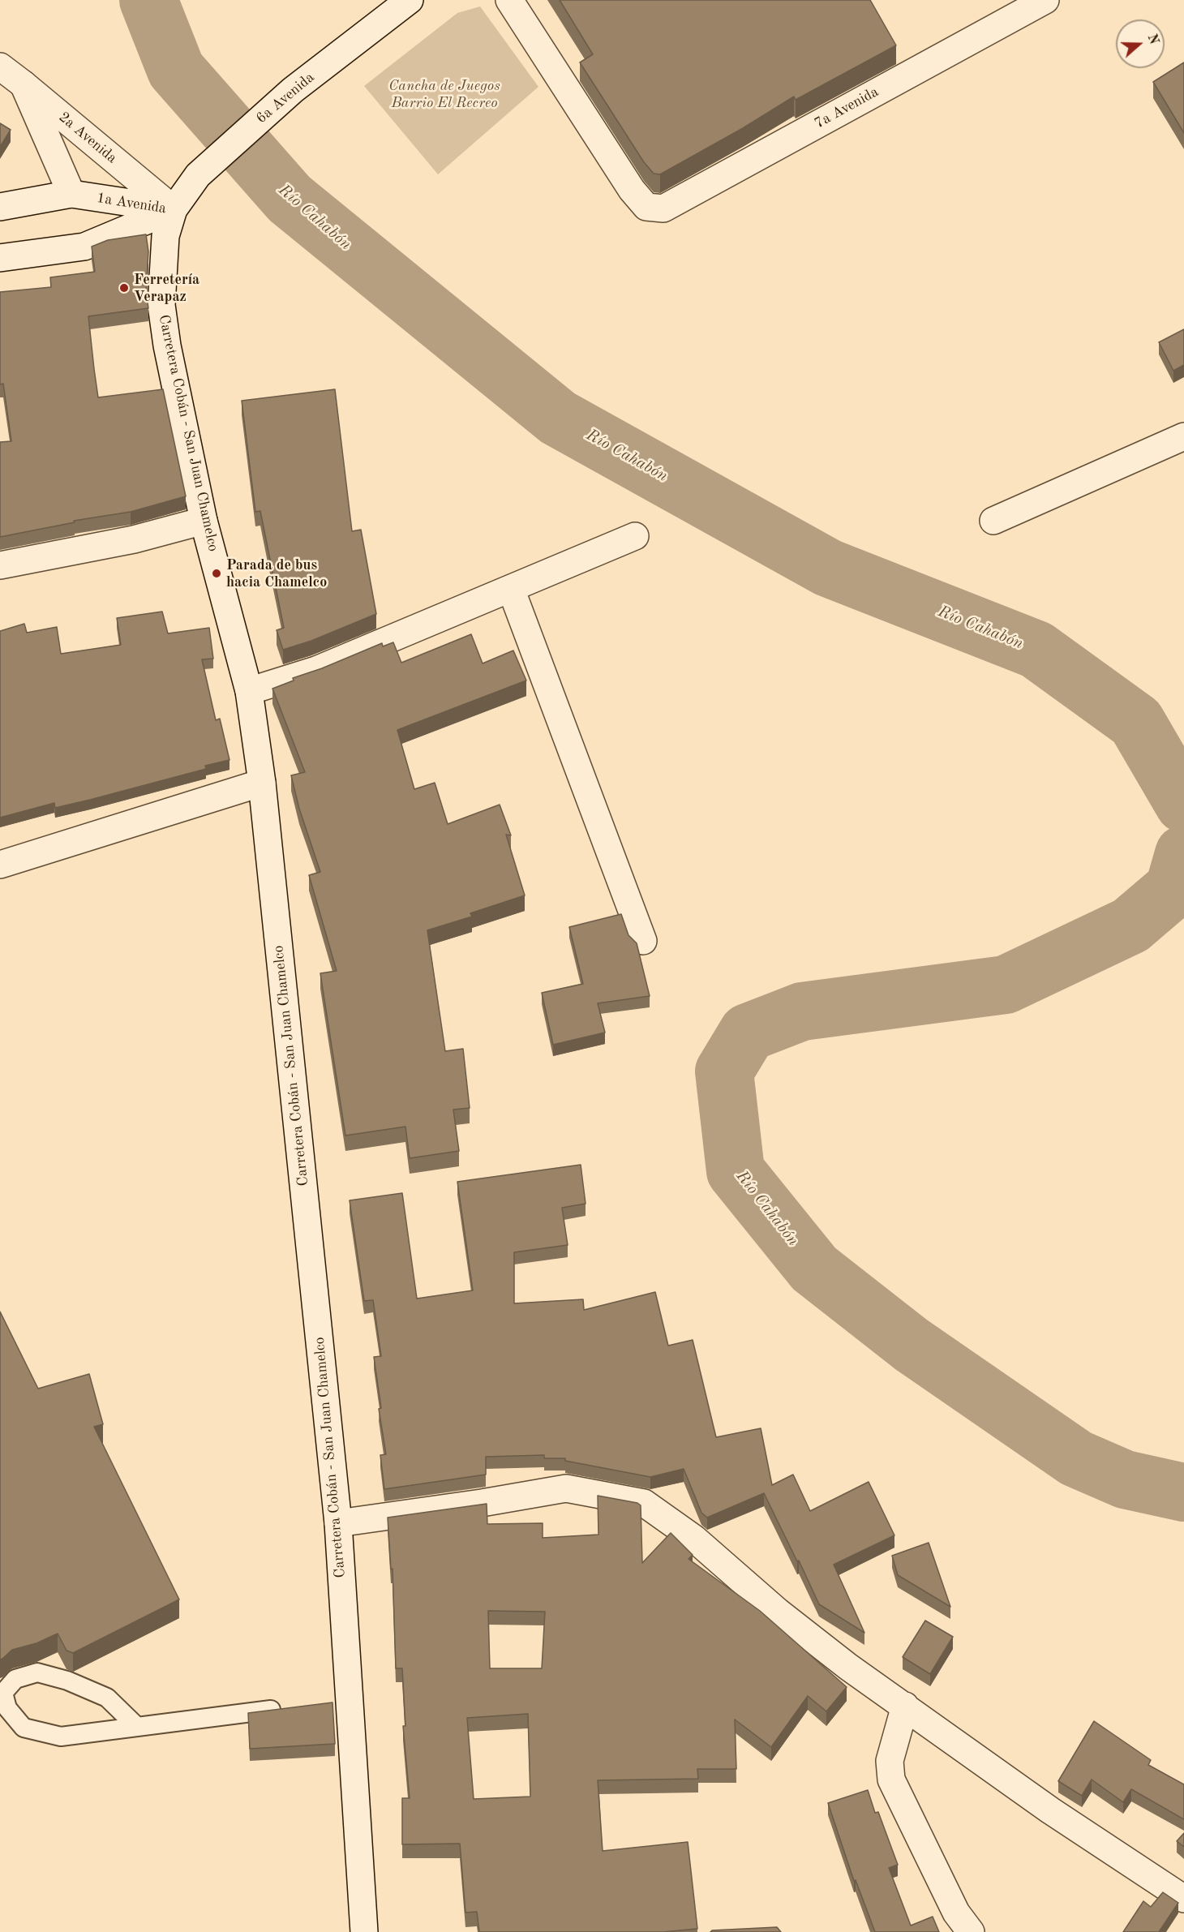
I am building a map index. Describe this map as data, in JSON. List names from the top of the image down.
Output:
{
  "streets": {
    "street": [
      "6a Avenida",
      "7a Avenida",
      "2a Avenida",
      "1a Avenida",
      "Carretera Cobán - San Juan Chamelco"
    ]
  },
  "crossings": [
    ["6a Avenida", "2a Avenida"],
    ["6a Avenida", "1a Avenida"],
    ["6a Avenida", "Carretera Cobán - San Juan Chamelco"],
    ["2a Avenida", "1a Avenida"],
    ["2a Avenida", "Carretera Cobán - San Juan Chamelco"],
    ["1a Avenida", "Carretera Cobán - San Juan Chamelco"]
  ],
  "water": ["Río Cahabón"],
  "parks": ["Cancha de Juegos Barrio El Recreo"],
  "places": ["Ferretería Verapaz", "Parada de bus hacia Chamelco"],
  "north": "right"
}
